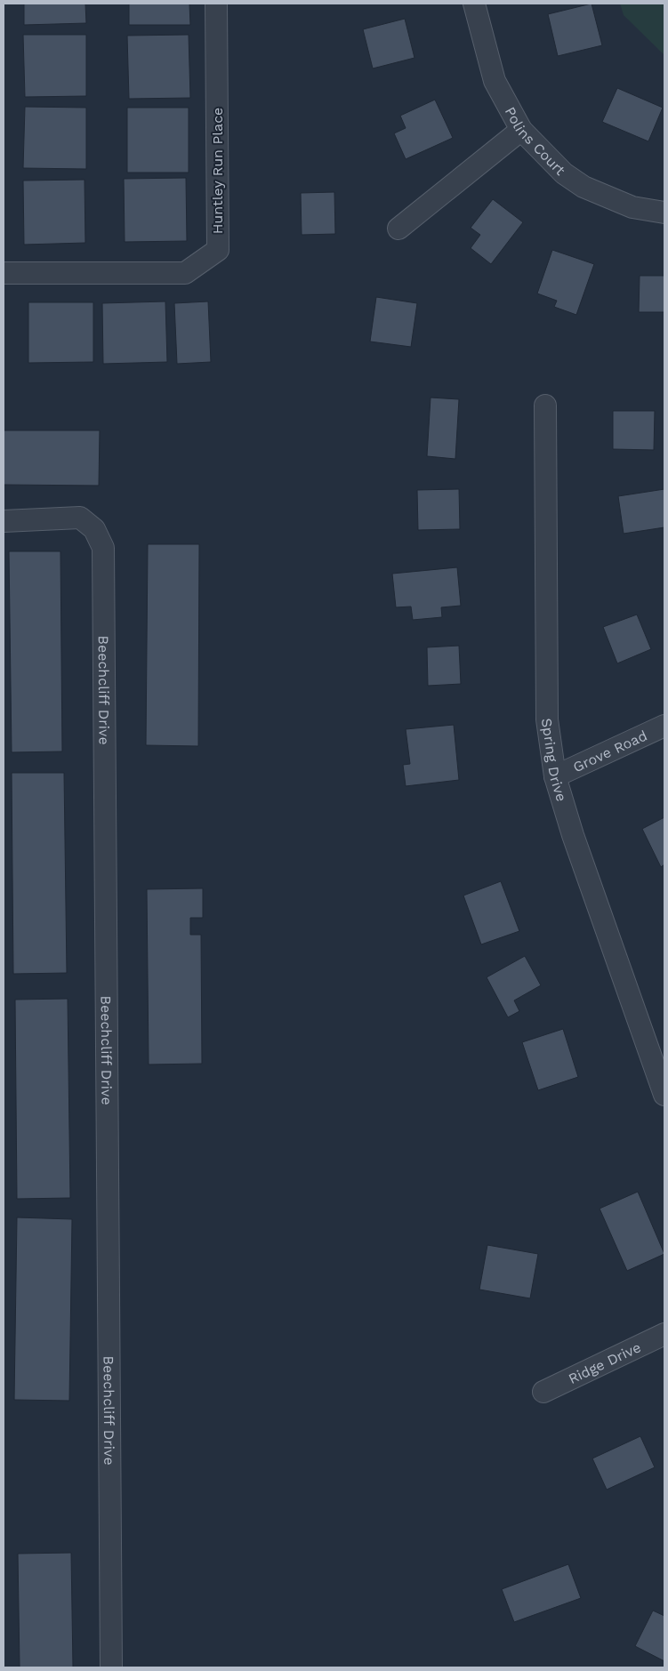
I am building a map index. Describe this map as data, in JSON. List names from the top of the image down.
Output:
{
  "streets": {
    "street": [
      "Polins Court",
      "Huntley Run Place",
      "Beechcliff Drive",
      "Grove Road",
      "Spring Drive",
      "Ridge Drive"
    ]
  },
  "crossings": [
    ["Grove Road", "Spring Drive"]
  ]
}
